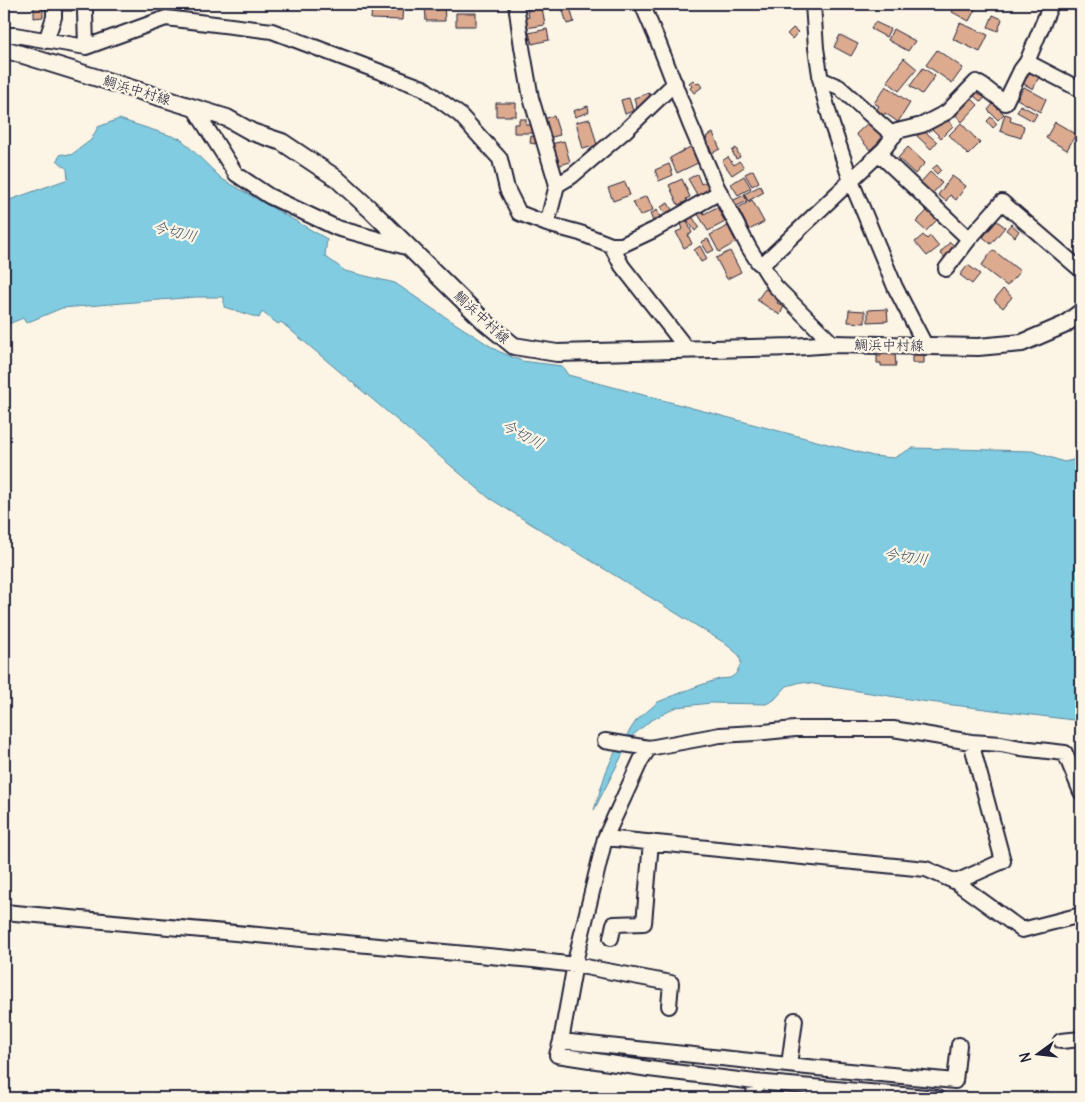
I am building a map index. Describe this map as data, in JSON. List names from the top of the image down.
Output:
{
  "streets": {
    "main road": ["鯛浜中村線"]
  },
  "water": ["今切川"],
  "north": "left"
}
